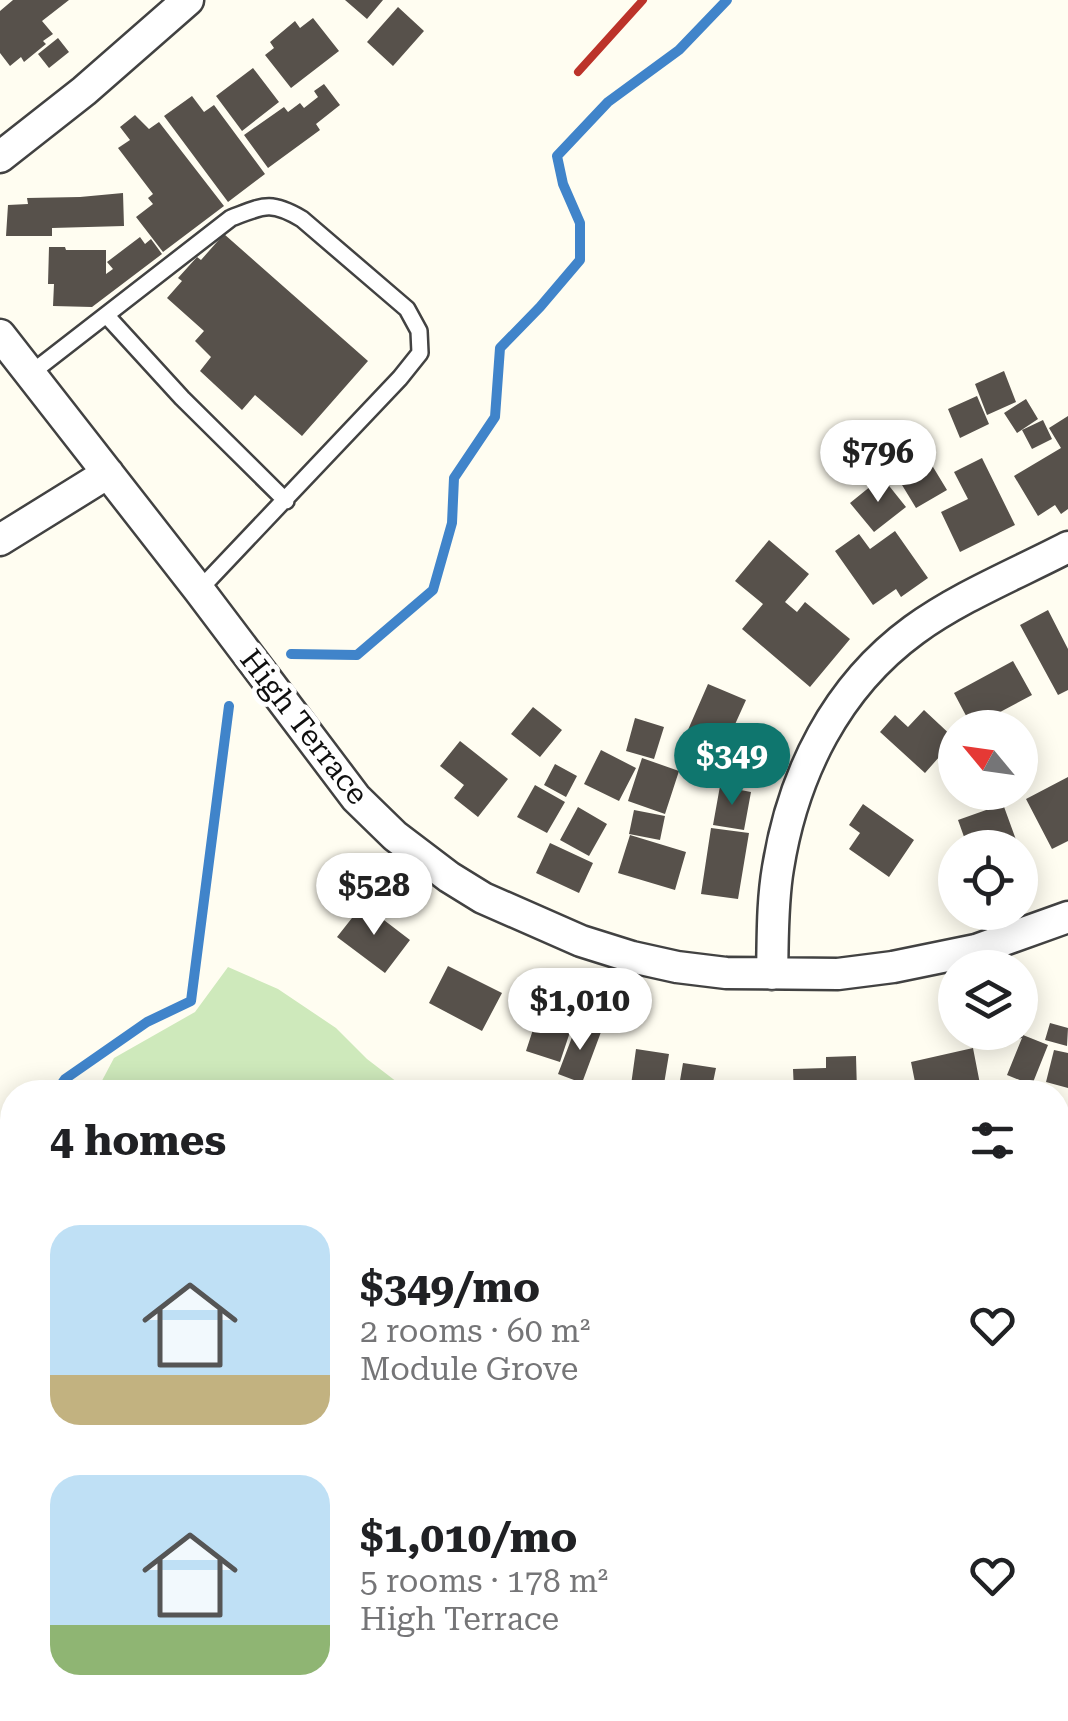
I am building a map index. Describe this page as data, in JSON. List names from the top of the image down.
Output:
{
  "streets": {
    "street": ["High Terrace"]
  },
  "north": "top left",
  "page": {
    "price": [
      "$796",
      "$349",
      "$528",
      "$1,010"
    ],
    "heading": "4 homes",
    "list": [
      {
        "name": "$349/mo",
        "note": "2 rooms · 60 m² · Module Grove"
      },
      {
        "name": "$1,010/mo",
        "note": "5 rooms · 178 m² · High Terrace"
      }
    ]
  }
}
